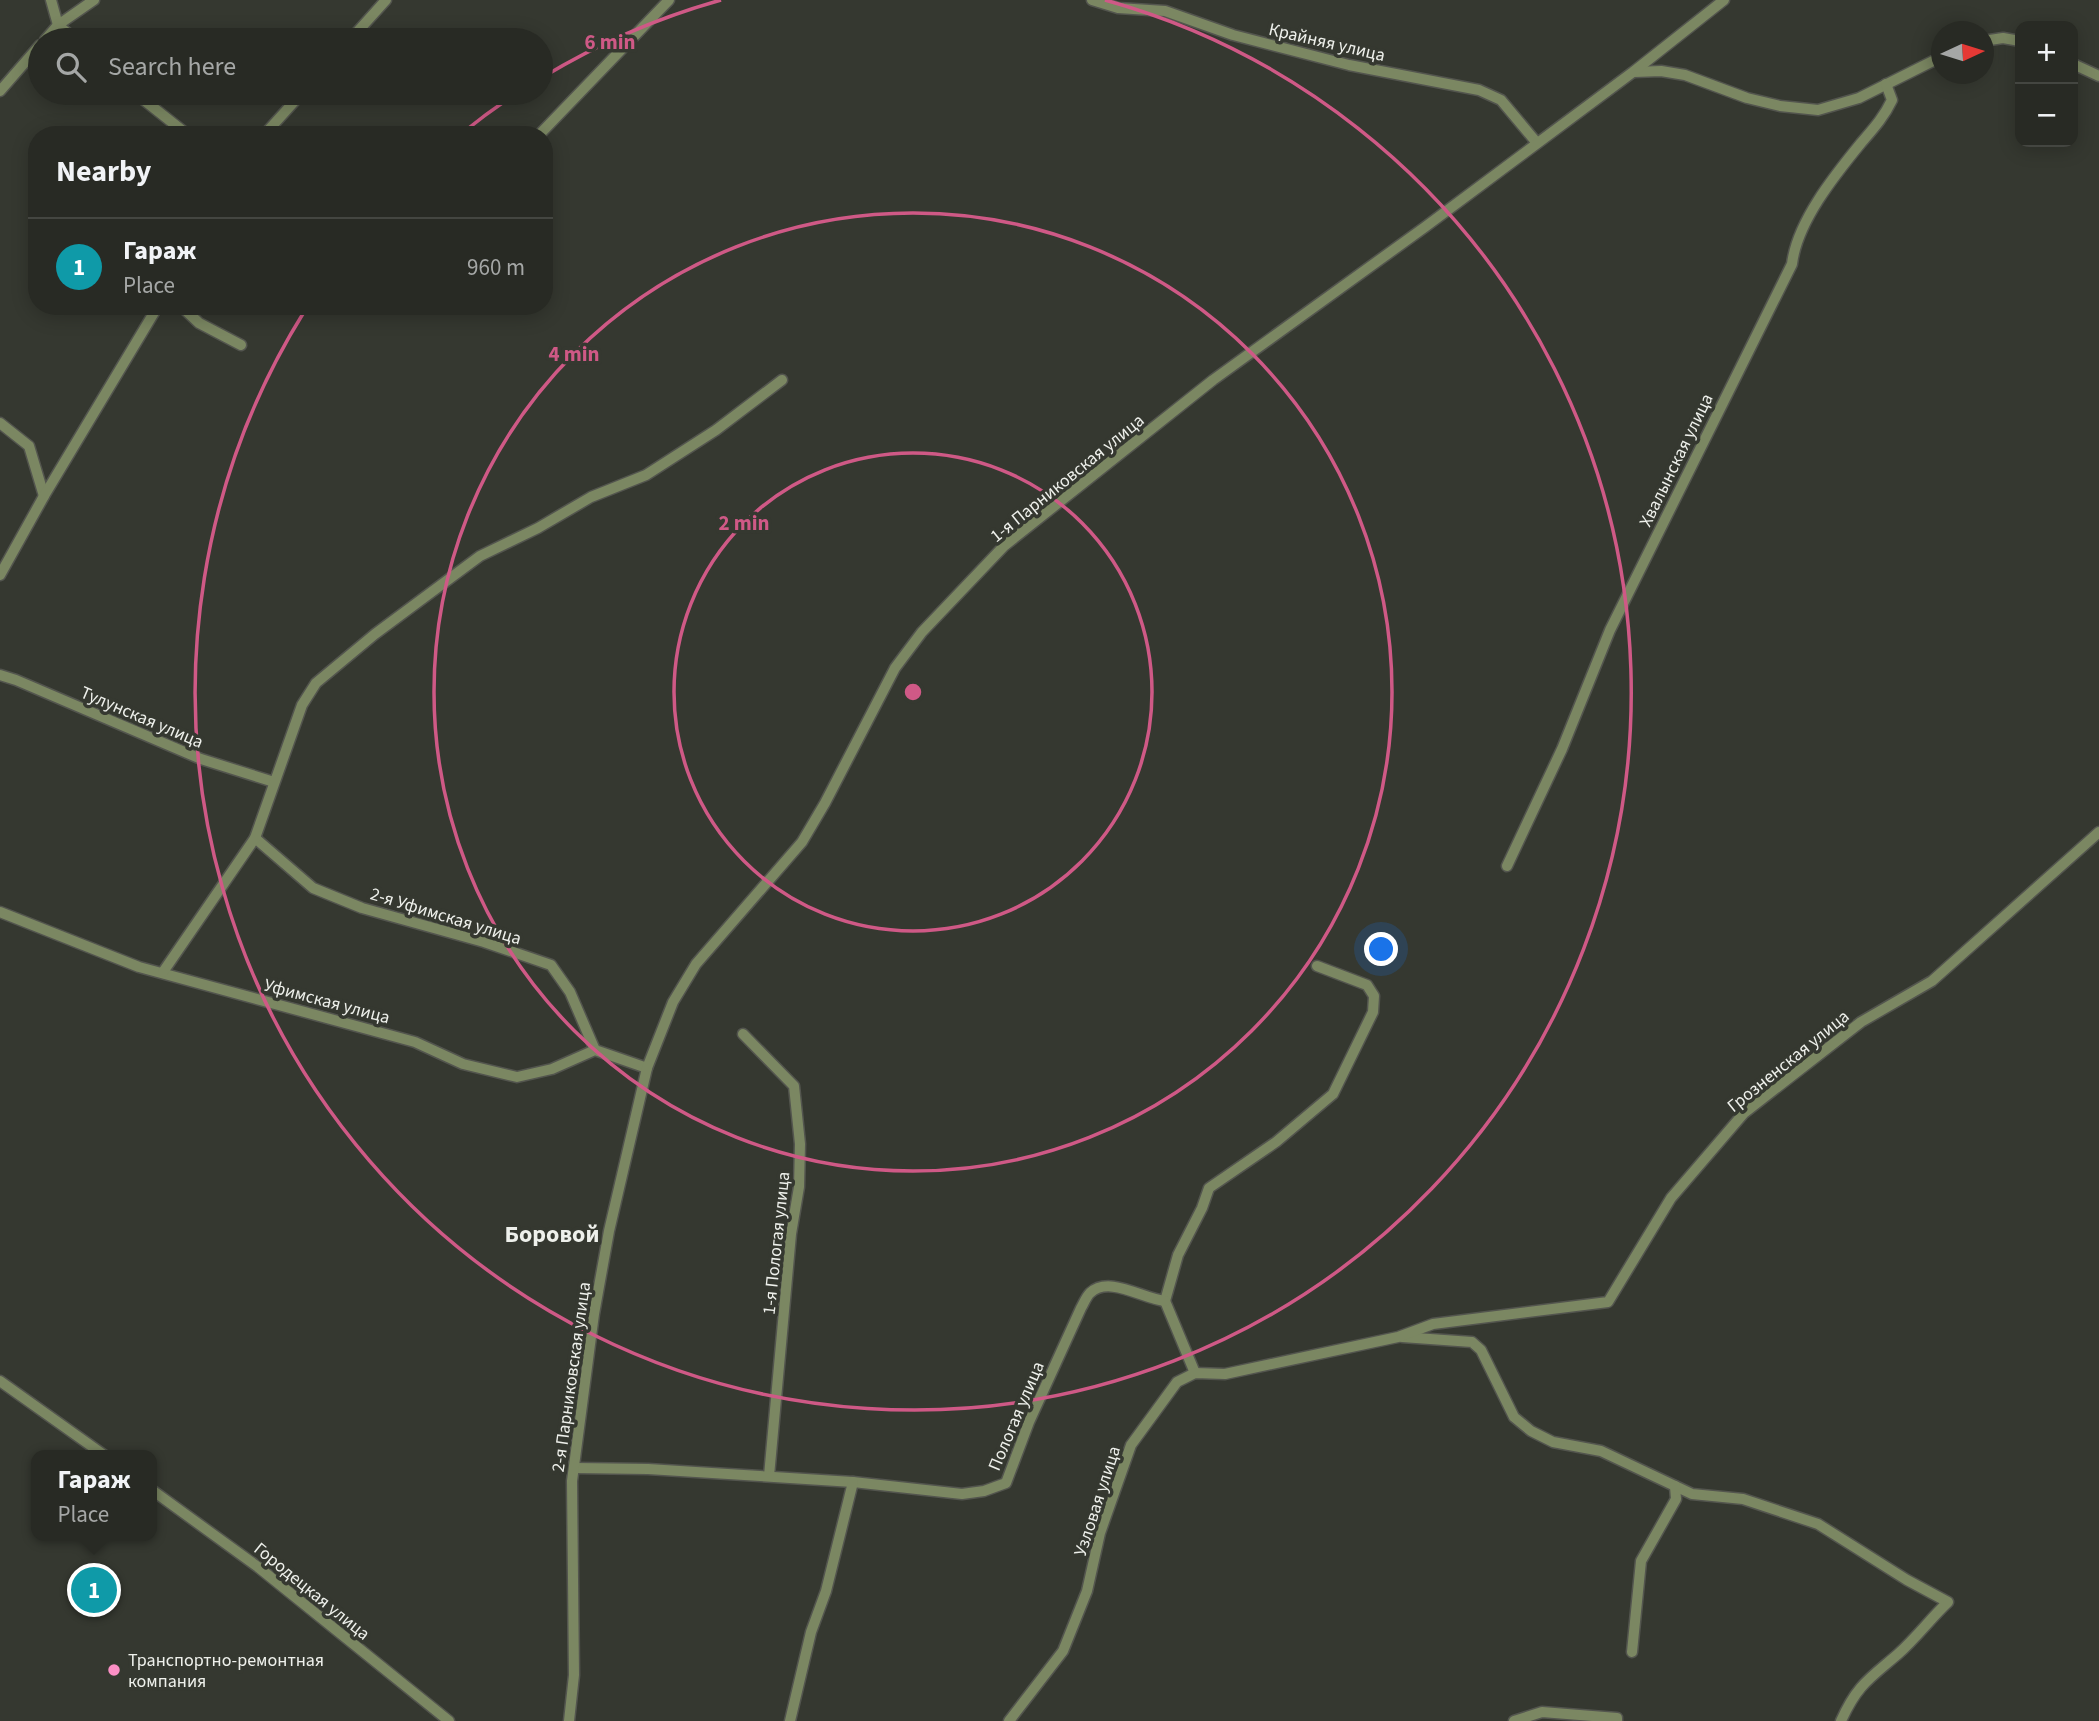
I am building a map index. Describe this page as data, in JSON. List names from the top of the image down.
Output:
{
  "streets": {
    "street": [
      "Крайняя улица",
      "Хвалынская улица",
      "1-я Парниковская улица",
      "Тулунская улица",
      "2-я Уфимская улица",
      "Уфимская улица",
      "Грозненская улица",
      "1-я Пологая улица",
      "2-я Парниковская улица",
      "Пологая улица",
      "Узловая улица",
      "Городецкая улица"
    ]
  },
  "crossings": [
    ["Крайняя улица", "1-я Парниковская улица"],
    ["1-я Парниковская улица", "2-я Парниковская улица"],
    ["2-я Уфимская улица", "Уфимская улица"],
    ["1-я Пологая улица", "Пологая улица"],
    ["2-я Парниковская улица", "Пологая улица"]
  ],
  "districts": ["Боровой"],
  "places": ["Транспортно-ремонтная компания"],
  "north": "right",
  "page": {
    "map_buttons": ["+", "−"],
    "search": "Search here",
    "heading": "Nearby",
    "list": [
      {
        "mark": "1",
        "name": "Гараж",
        "note": "Place",
        "value": "960 m"
      }
    ],
    "popup": ["Гараж", "Place"],
    "pins": "1"
  },
  "rings": ["6 min", "4 min", "2 min"]
}
